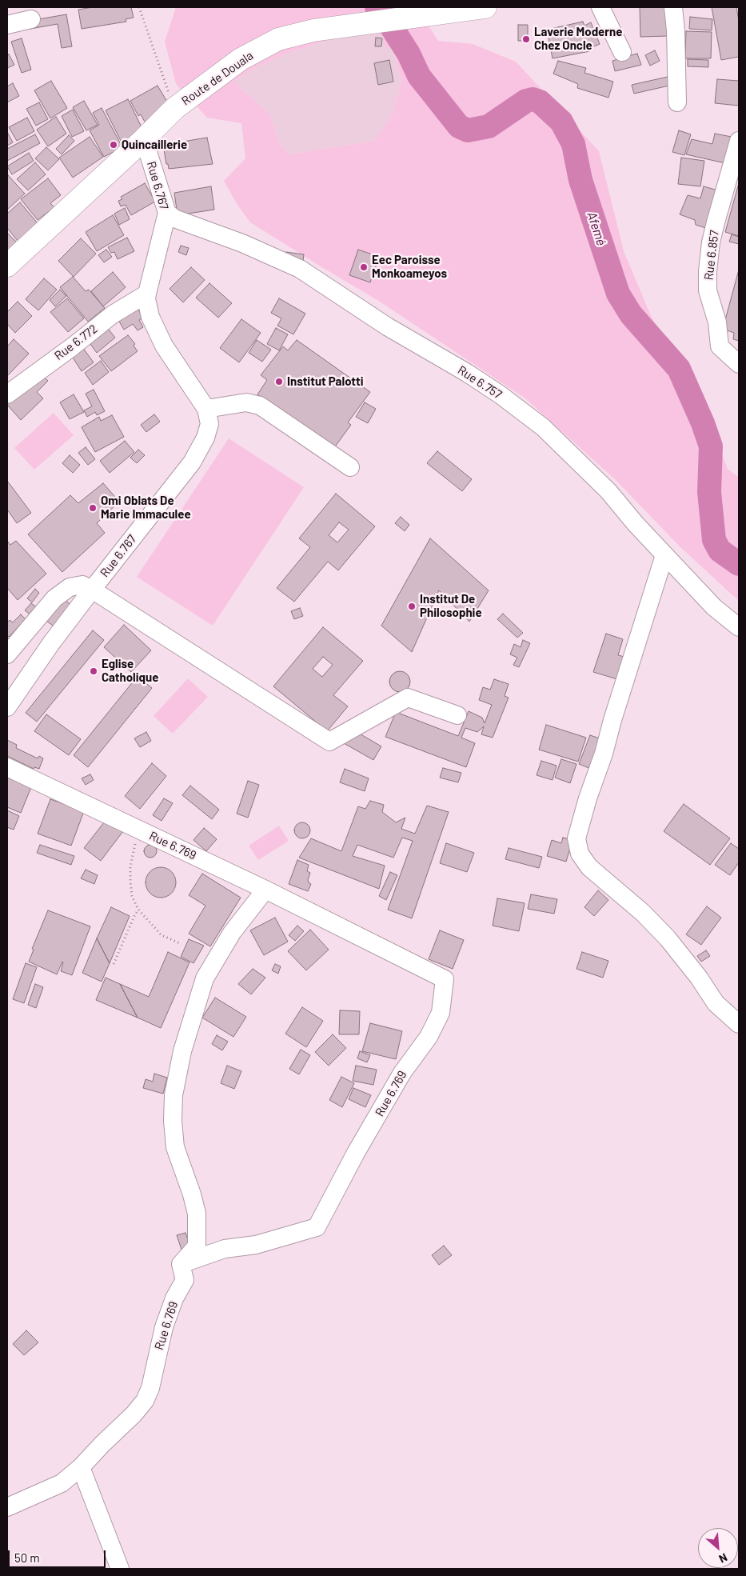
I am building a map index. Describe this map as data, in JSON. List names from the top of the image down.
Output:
{
  "streets": {
    "highway": ["Route de Douala"],
    "street": [
      "Rue 6.767",
      "Rue 6.857",
      "Rue 6.772",
      "Rue 6.757",
      "Rue 6.769"
    ]
  },
  "crossings": [
    ["Route de Douala", "Rue 6.767"],
    ["Rue 6.767", "Rue 6.772"],
    ["Rue 6.767", "Rue 6.757"]
  ],
  "water": ["Afemé"],
  "places": [
    "Laverie Moderne Chez Oncle",
    "Quincaillerie",
    "Eec Paroisse Monkoameyos",
    "Institut Palotti",
    "Omi Oblats De Marie Immaculee",
    "Institut De Philosophie",
    "Eglise Catholique"
  ],
  "scale_bar": "50 m",
  "north": "bottom right"
}
